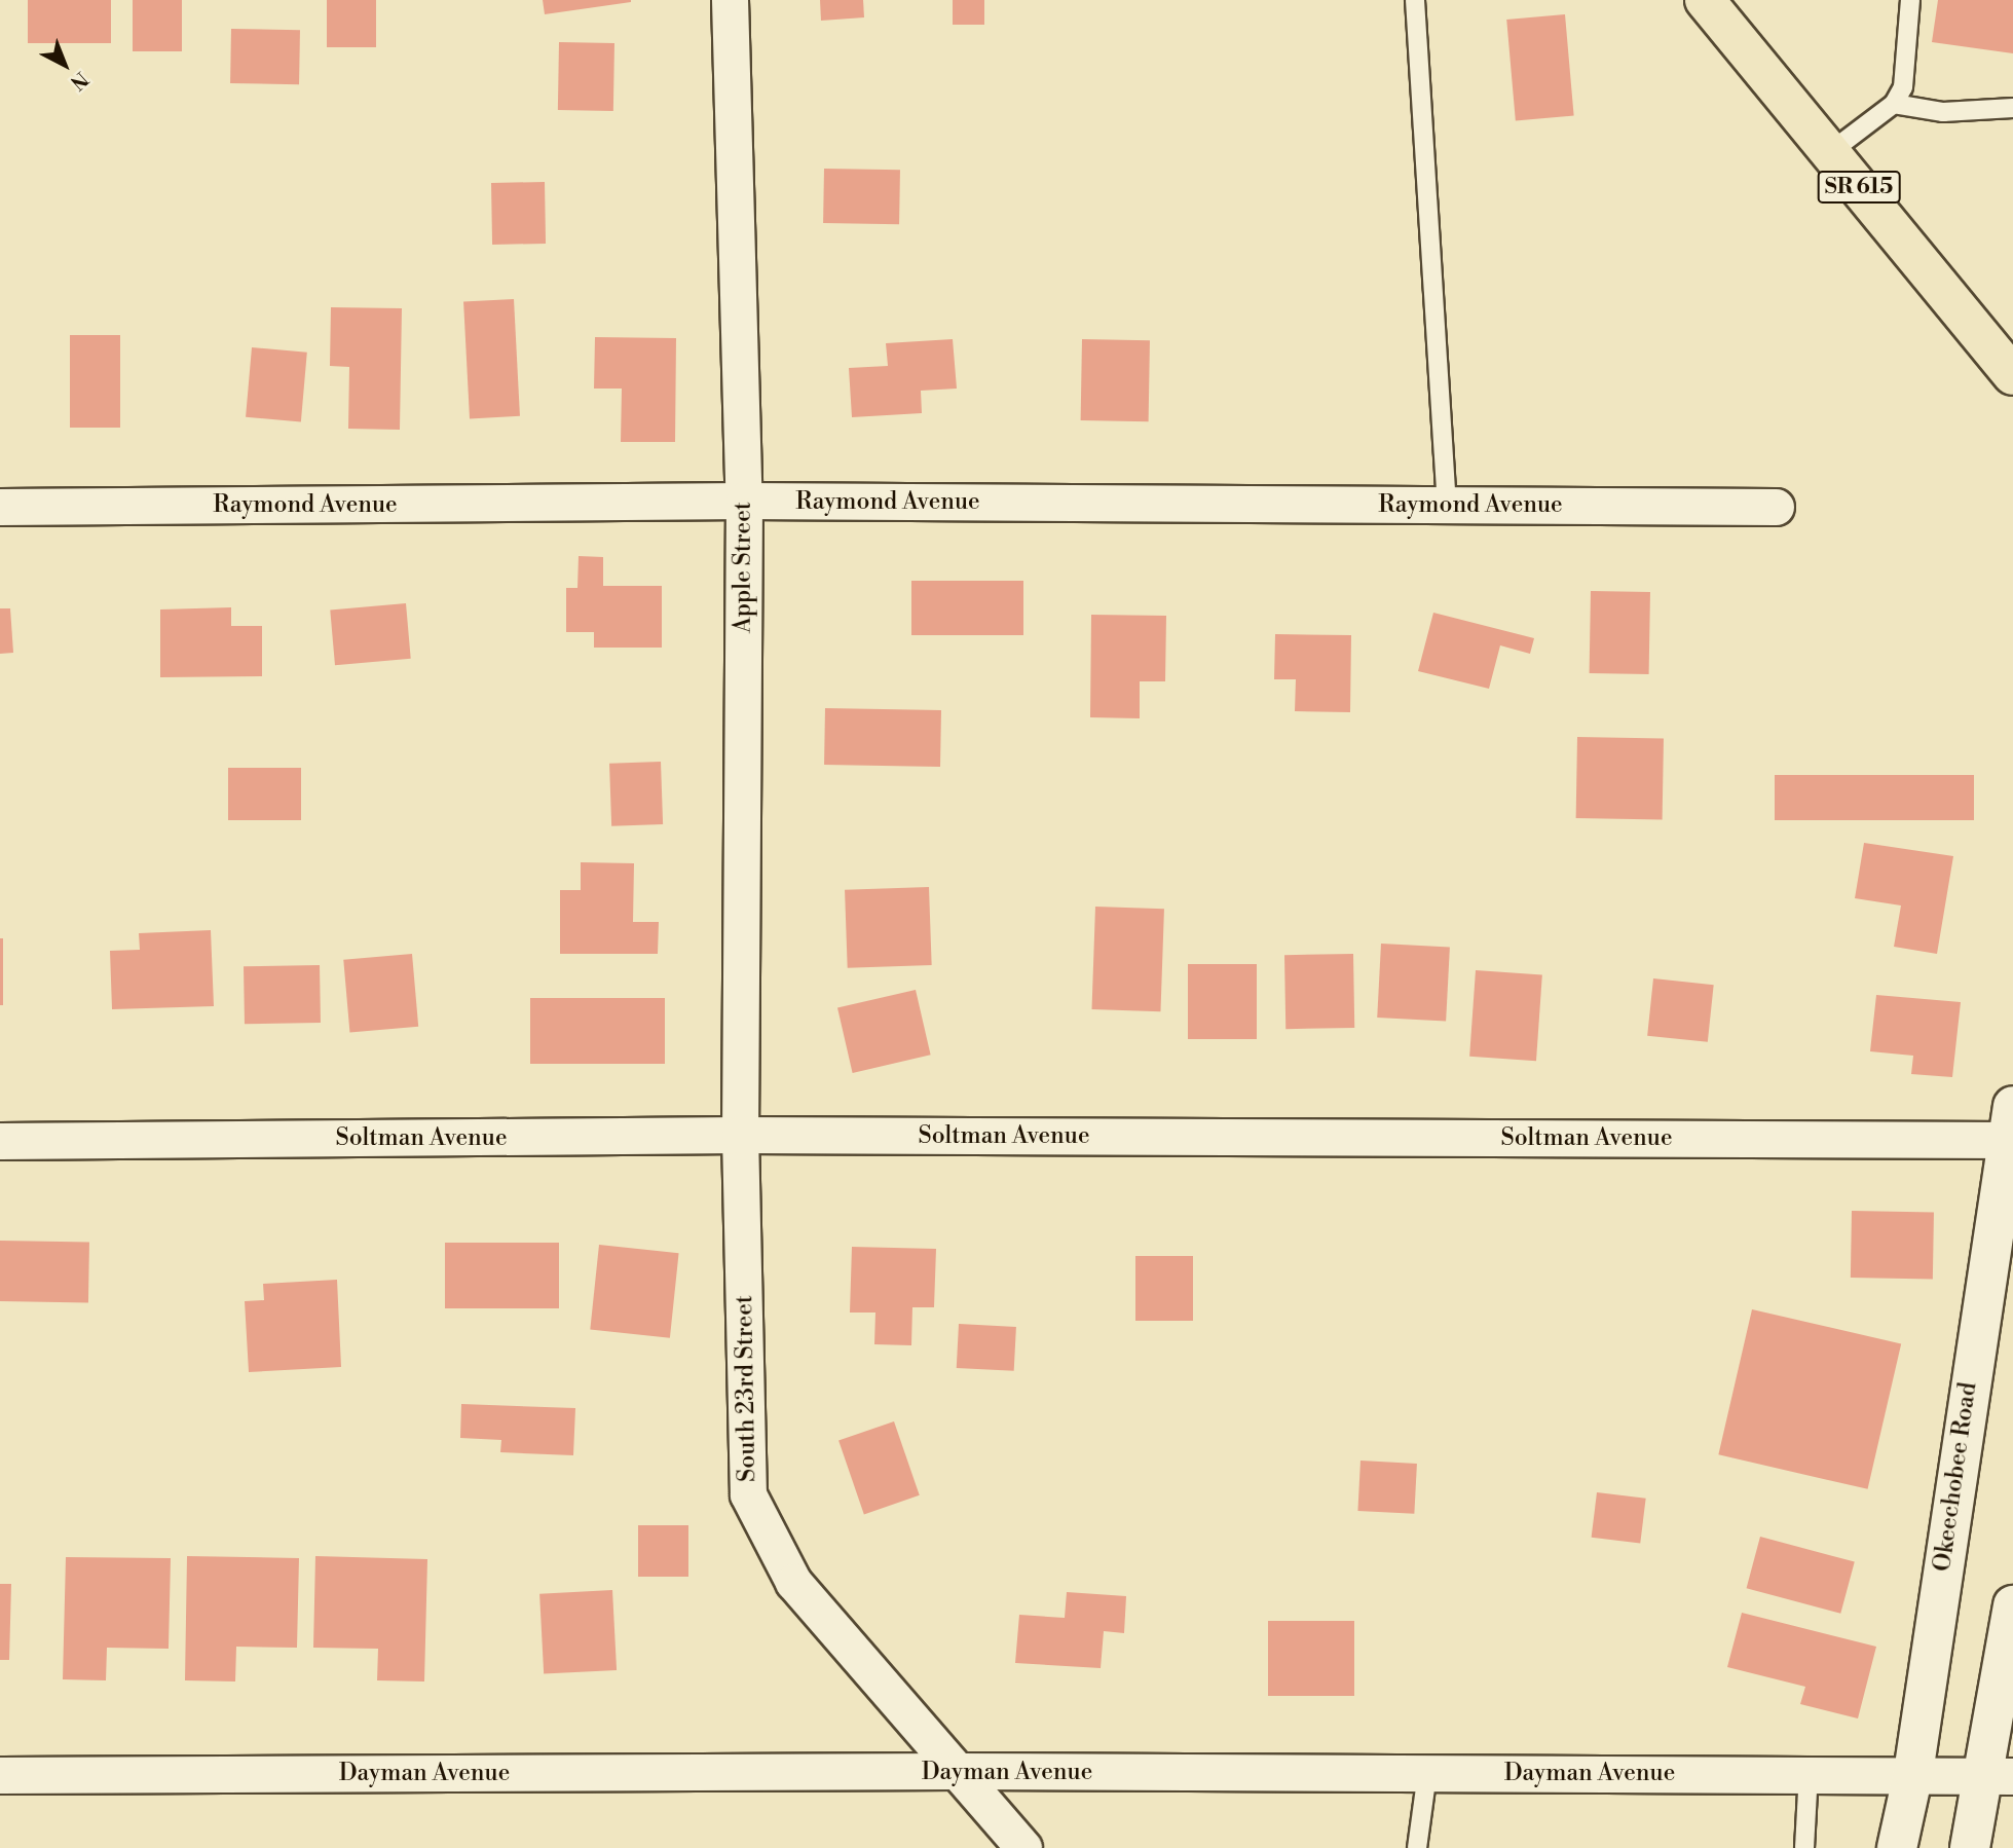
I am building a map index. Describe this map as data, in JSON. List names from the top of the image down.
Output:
{
  "streets": {
    "main road": ["SR 615", "Okeechobee Road"],
    "street": [
      "Raymond Avenue",
      "Apple Street",
      "Soltman Avenue",
      "South 23rd Street",
      "Dayman Avenue"
    ]
  },
  "crossings": [
    ["Raymond Avenue", "Apple Street"],
    ["Apple Street", "Soltman Avenue"],
    ["Apple Street", "South 23rd Street"],
    ["Soltman Avenue", "South 23rd Street"],
    ["Soltman Avenue", "Okeechobee Road"],
    ["South 23rd Street", "Dayman Avenue"],
    ["Okeechobee Road", "Dayman Avenue"]
  ],
  "north": "bottom right"
}
